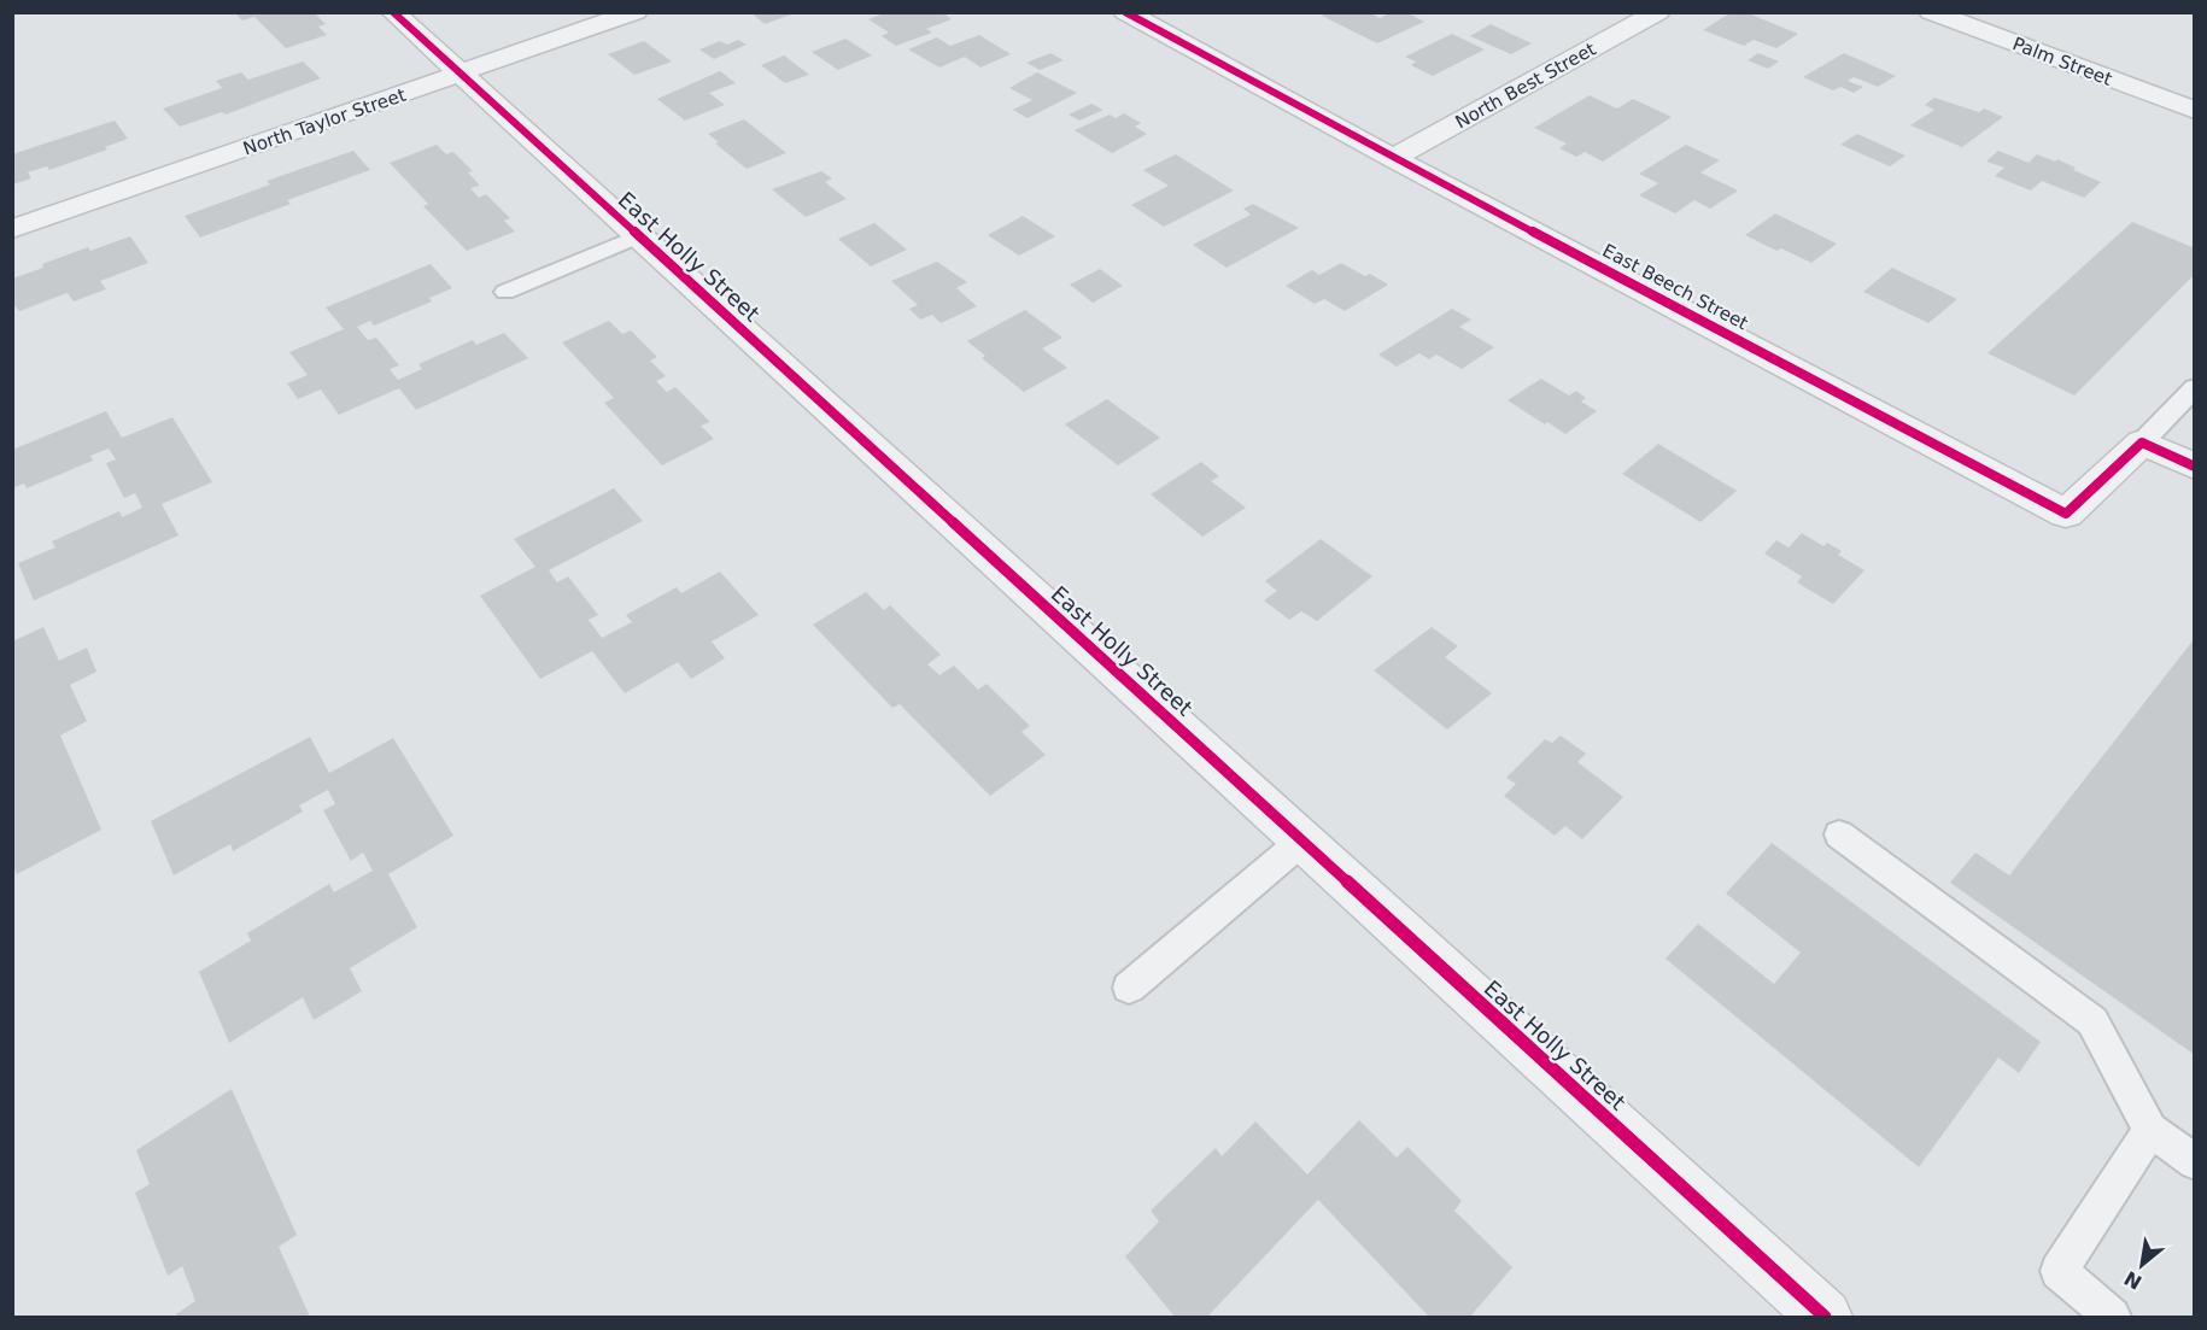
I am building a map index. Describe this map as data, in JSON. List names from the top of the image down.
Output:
{
  "streets": {
    "street": [
      "Palm Street",
      "North Best Street",
      "North Taylor Street",
      "East Holly Street",
      "East Beech Street"
    ]
  },
  "crossings": [
    ["North Best Street", "East Beech Street"],
    ["North Taylor Street", "East Holly Street"]
  ],
  "north": "bottom left"
}
